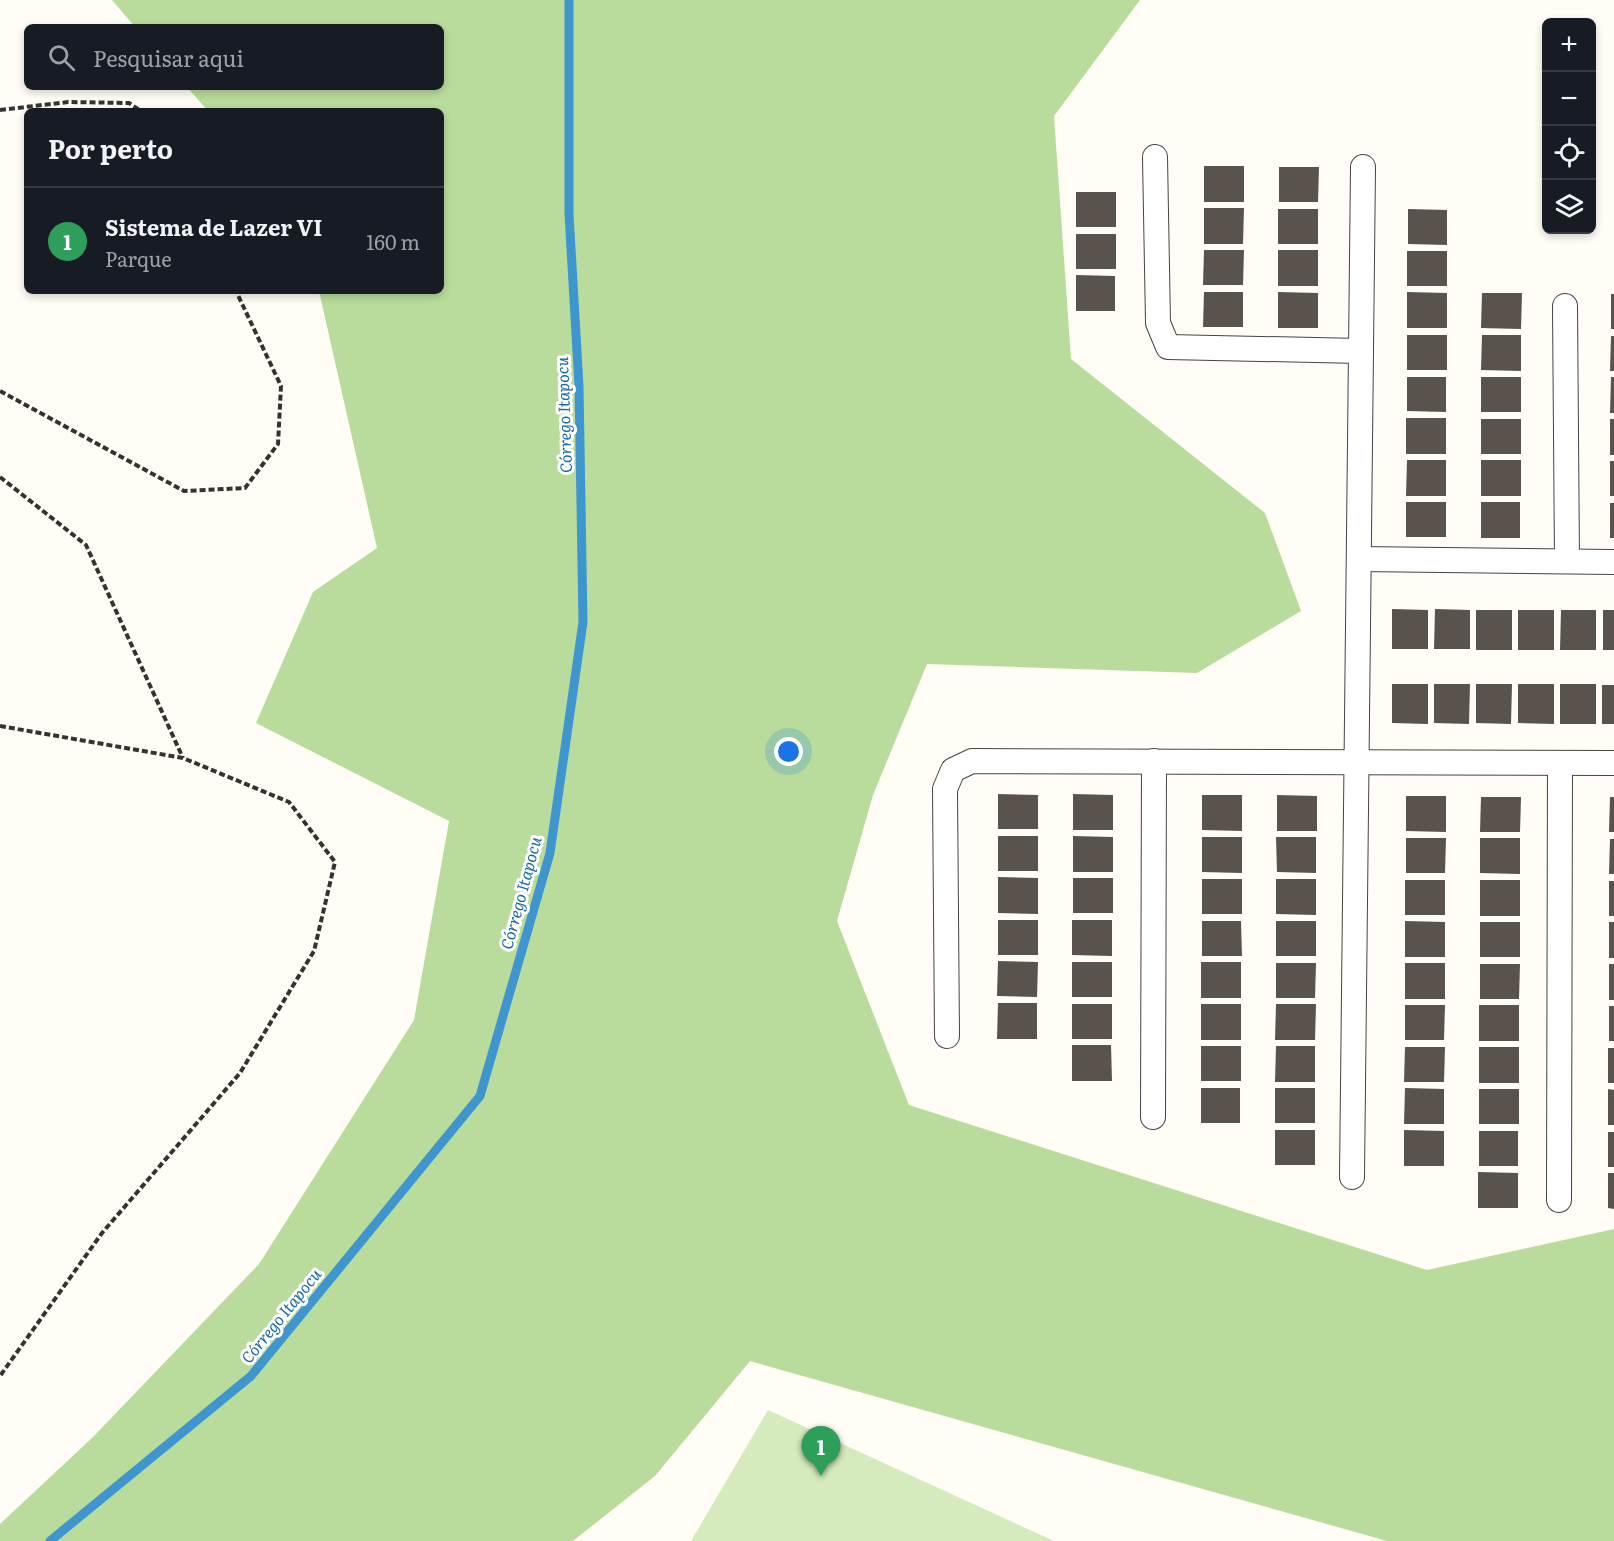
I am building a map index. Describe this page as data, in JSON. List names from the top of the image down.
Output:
{
  "water": ["Córrego Itapocu"],
  "page": {
    "map_buttons": ["+", "−"],
    "search": "Pesquisar aqui",
    "heading": "Por perto",
    "list": [
      {
        "mark": "1",
        "name": "Sistema de Lazer VI",
        "note": "Parque",
        "value": "160 m"
      }
    ],
    "pins": "1"
  }
}
